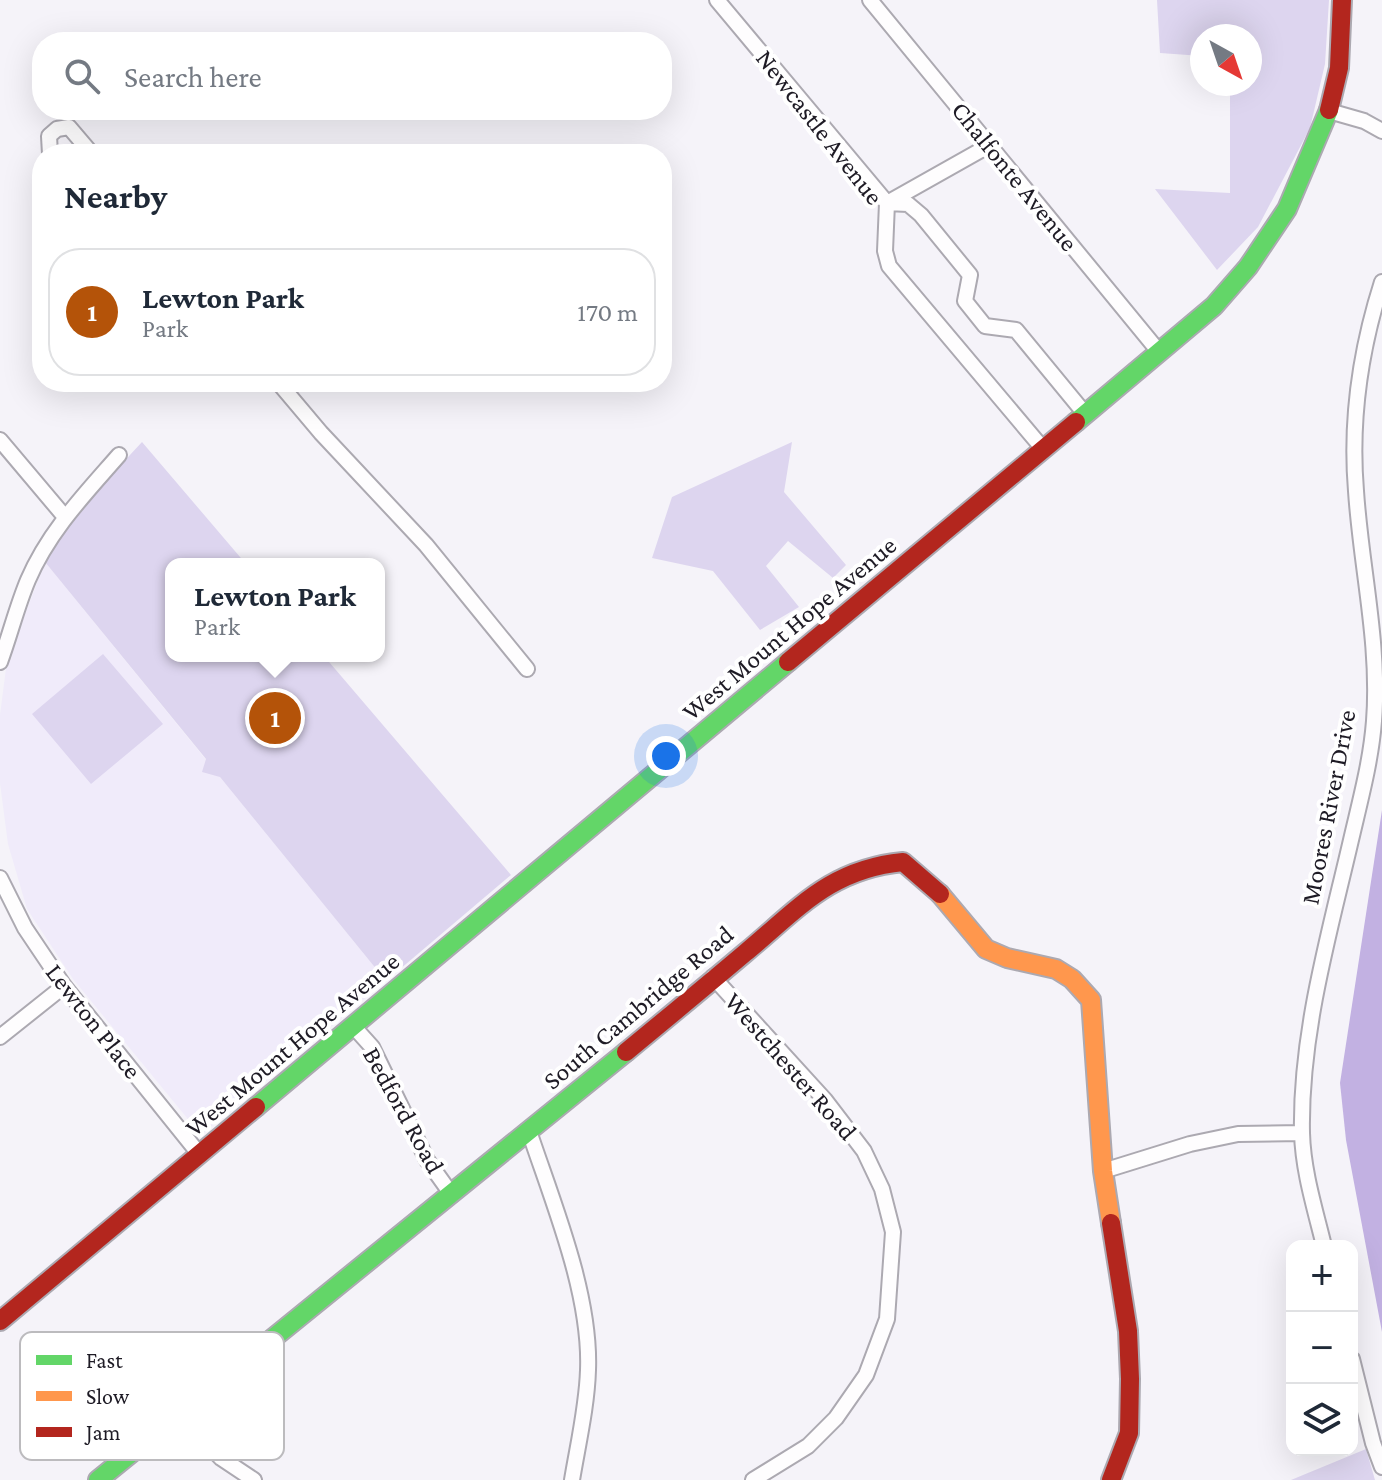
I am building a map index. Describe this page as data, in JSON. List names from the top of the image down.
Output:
{
  "streets": {
    "street": [
      "Newcastle Avenue",
      "Chalfonte Avenue",
      "West Mount Hope Avenue",
      "Moores River Drive",
      "South Cambridge Road",
      "Lewton Place",
      "Westchester Road",
      "Bedford Road"
    ]
  },
  "crossings": [
    ["Newcastle Avenue", "West Mount Hope Avenue"],
    ["Chalfonte Avenue", "West Mount Hope Avenue"],
    ["West Mount Hope Avenue", "Lewton Place"],
    ["West Mount Hope Avenue", "Bedford Road"],
    ["South Cambridge Road", "Westchester Road"],
    ["South Cambridge Road", "Bedford Road"]
  ],
  "legend": ["Fast", "Slow", "Jam"],
  "north": "bottom right",
  "page": {
    "search": "Search here",
    "heading": "Nearby",
    "list": [
      {
        "mark": "1",
        "name": "Lewton Park",
        "note": "Park",
        "value": "170 m"
      }
    ],
    "popup": ["Lewton Park", "Park"],
    "pins": "1",
    "map_buttons": ["+", "−"]
  }
}
